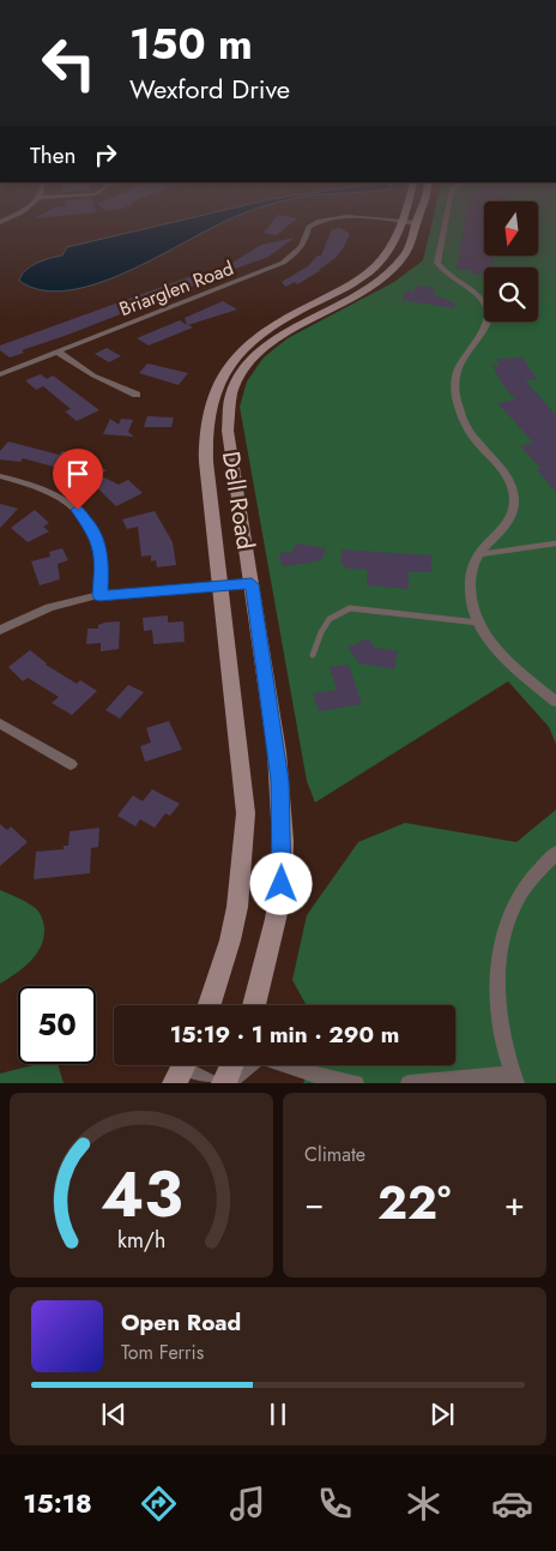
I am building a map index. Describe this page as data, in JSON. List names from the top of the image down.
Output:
{
  "streets": {
    "main road": ["Dell Road"],
    "street": ["Briarglen Road"]
  },
  "crossings": [
    ["Briarglen Road", "Dell Road"]
  ],
  "north": "bottom",
  "page": {
    "turn": ["150 m", "Wexford Drive"],
    "then": "Then",
    "limit": "50",
    "trip": "15:19 · 1 min · 290 m",
    "tile": "Climate",
    "heat": ["−", "22°", "+"],
    "song": ["Open Road", "Tom Ferris"],
    "tabs": "15:18",
    "gauge": ["43", "km/h"]
  }
}
